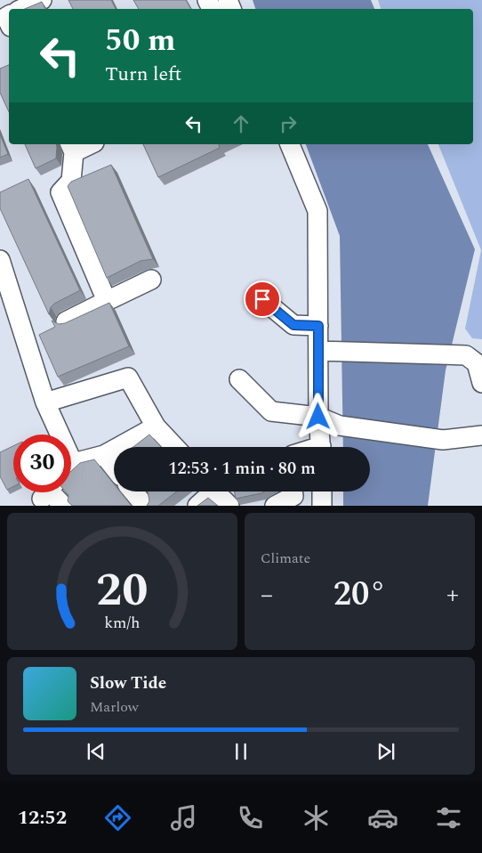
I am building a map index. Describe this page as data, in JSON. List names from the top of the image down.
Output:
{
  "page": {
    "turn": ["50 m", "Turn left"],
    "limit": "30",
    "trip": "12:53 · 1 min · 80 m",
    "tile": "Climate",
    "heat": ["−", "20°", "+"],
    "song": ["Slow Tide", "Marlow"],
    "tabs": "12:52",
    "gauge": ["20", "km/h"]
  }
}
